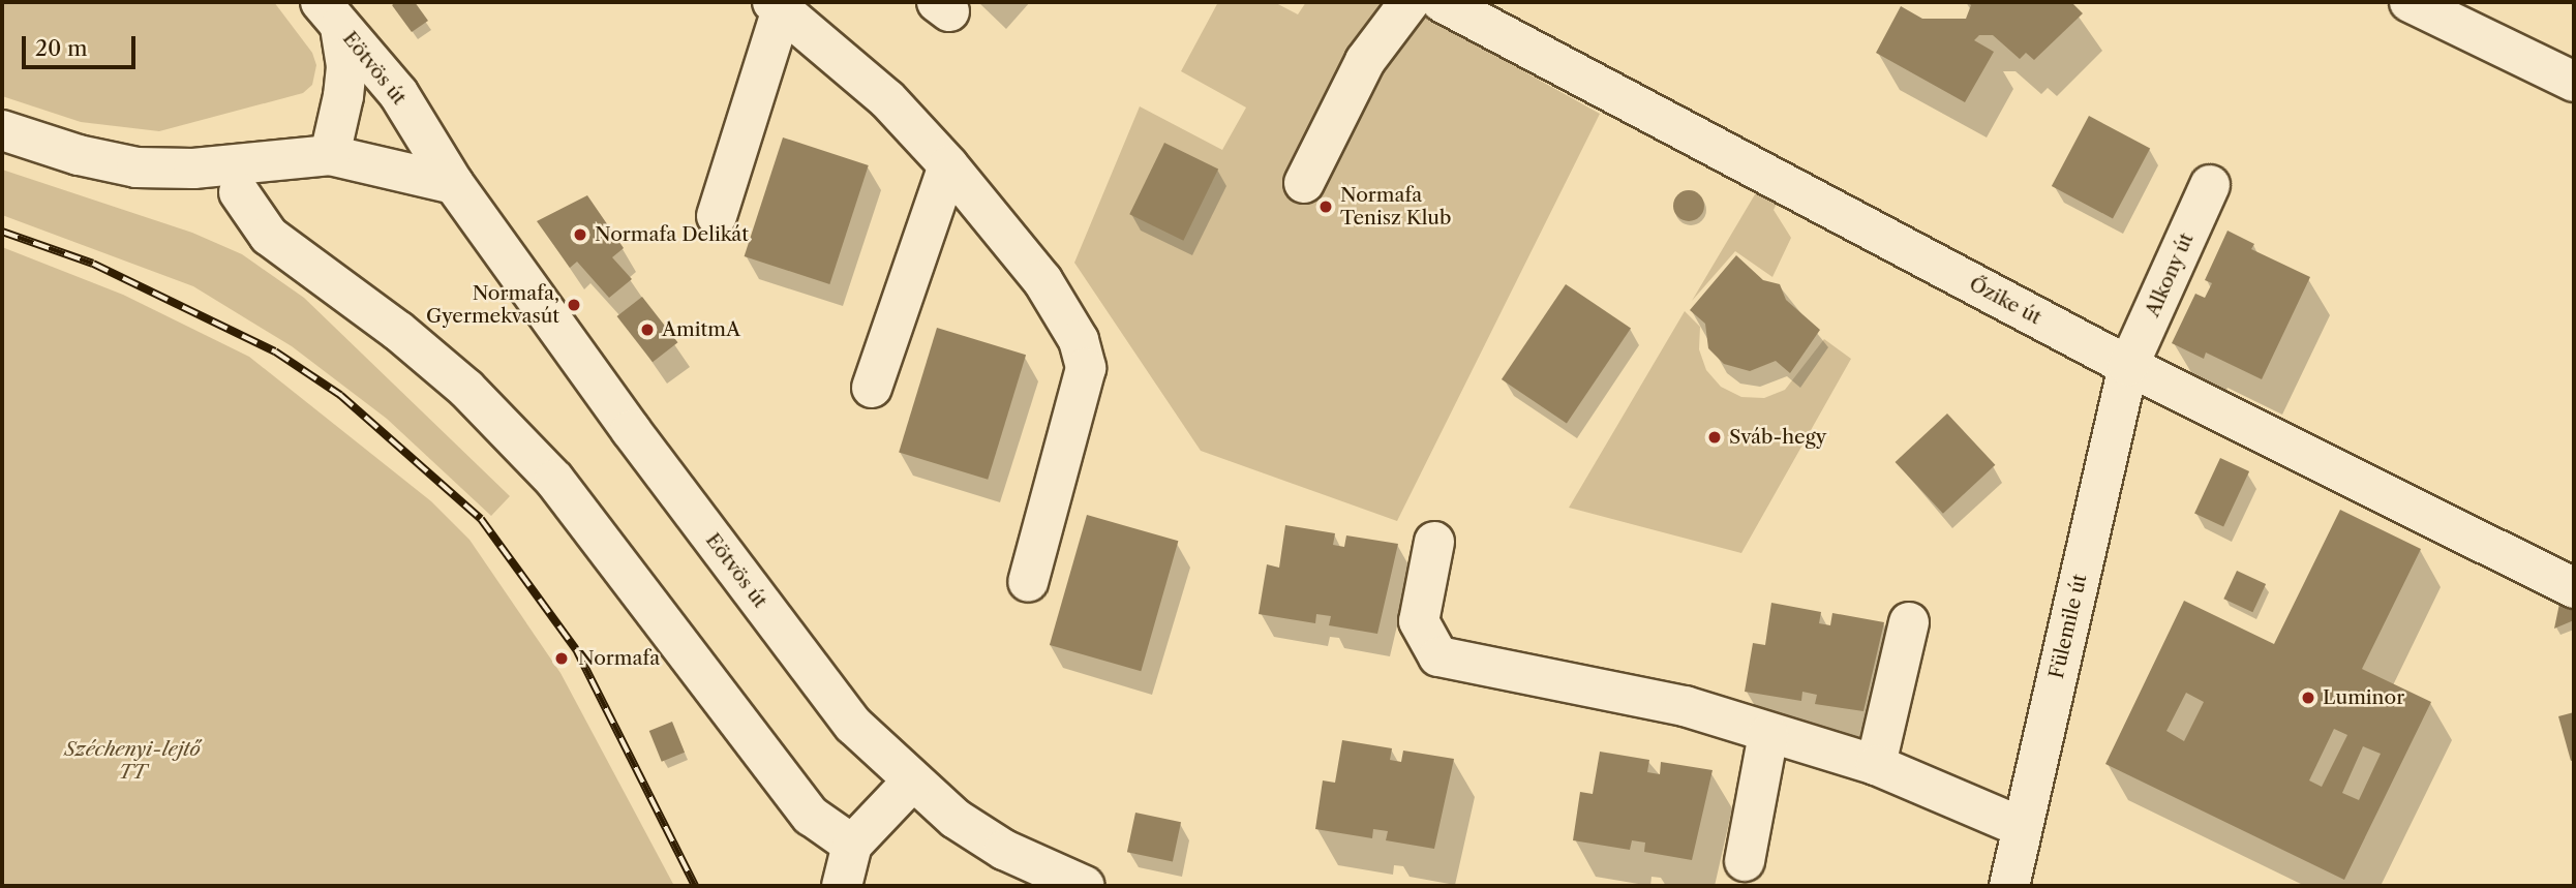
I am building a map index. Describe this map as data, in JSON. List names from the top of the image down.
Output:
{
  "streets": {
    "street": [
      "Eötvös út",
      "Alkony út",
      "Őzike út",
      "Fülemile út"
    ]
  },
  "crossings": [
    ["Alkony út", "Őzike út"],
    ["Alkony út", "Fülemile út"],
    ["Őzike út", "Fülemile út"]
  ],
  "parks": ["Széchenyi-lejtő TT"],
  "places": [
    "Normafa Tenisz Klub",
    "Normafa Delikát",
    "Normafa, Gyermekvasút",
    "AmitmA",
    "Sváb-hegy",
    "Normafa",
    "Luminor"
  ],
  "scale_bar": "20 m"
}
